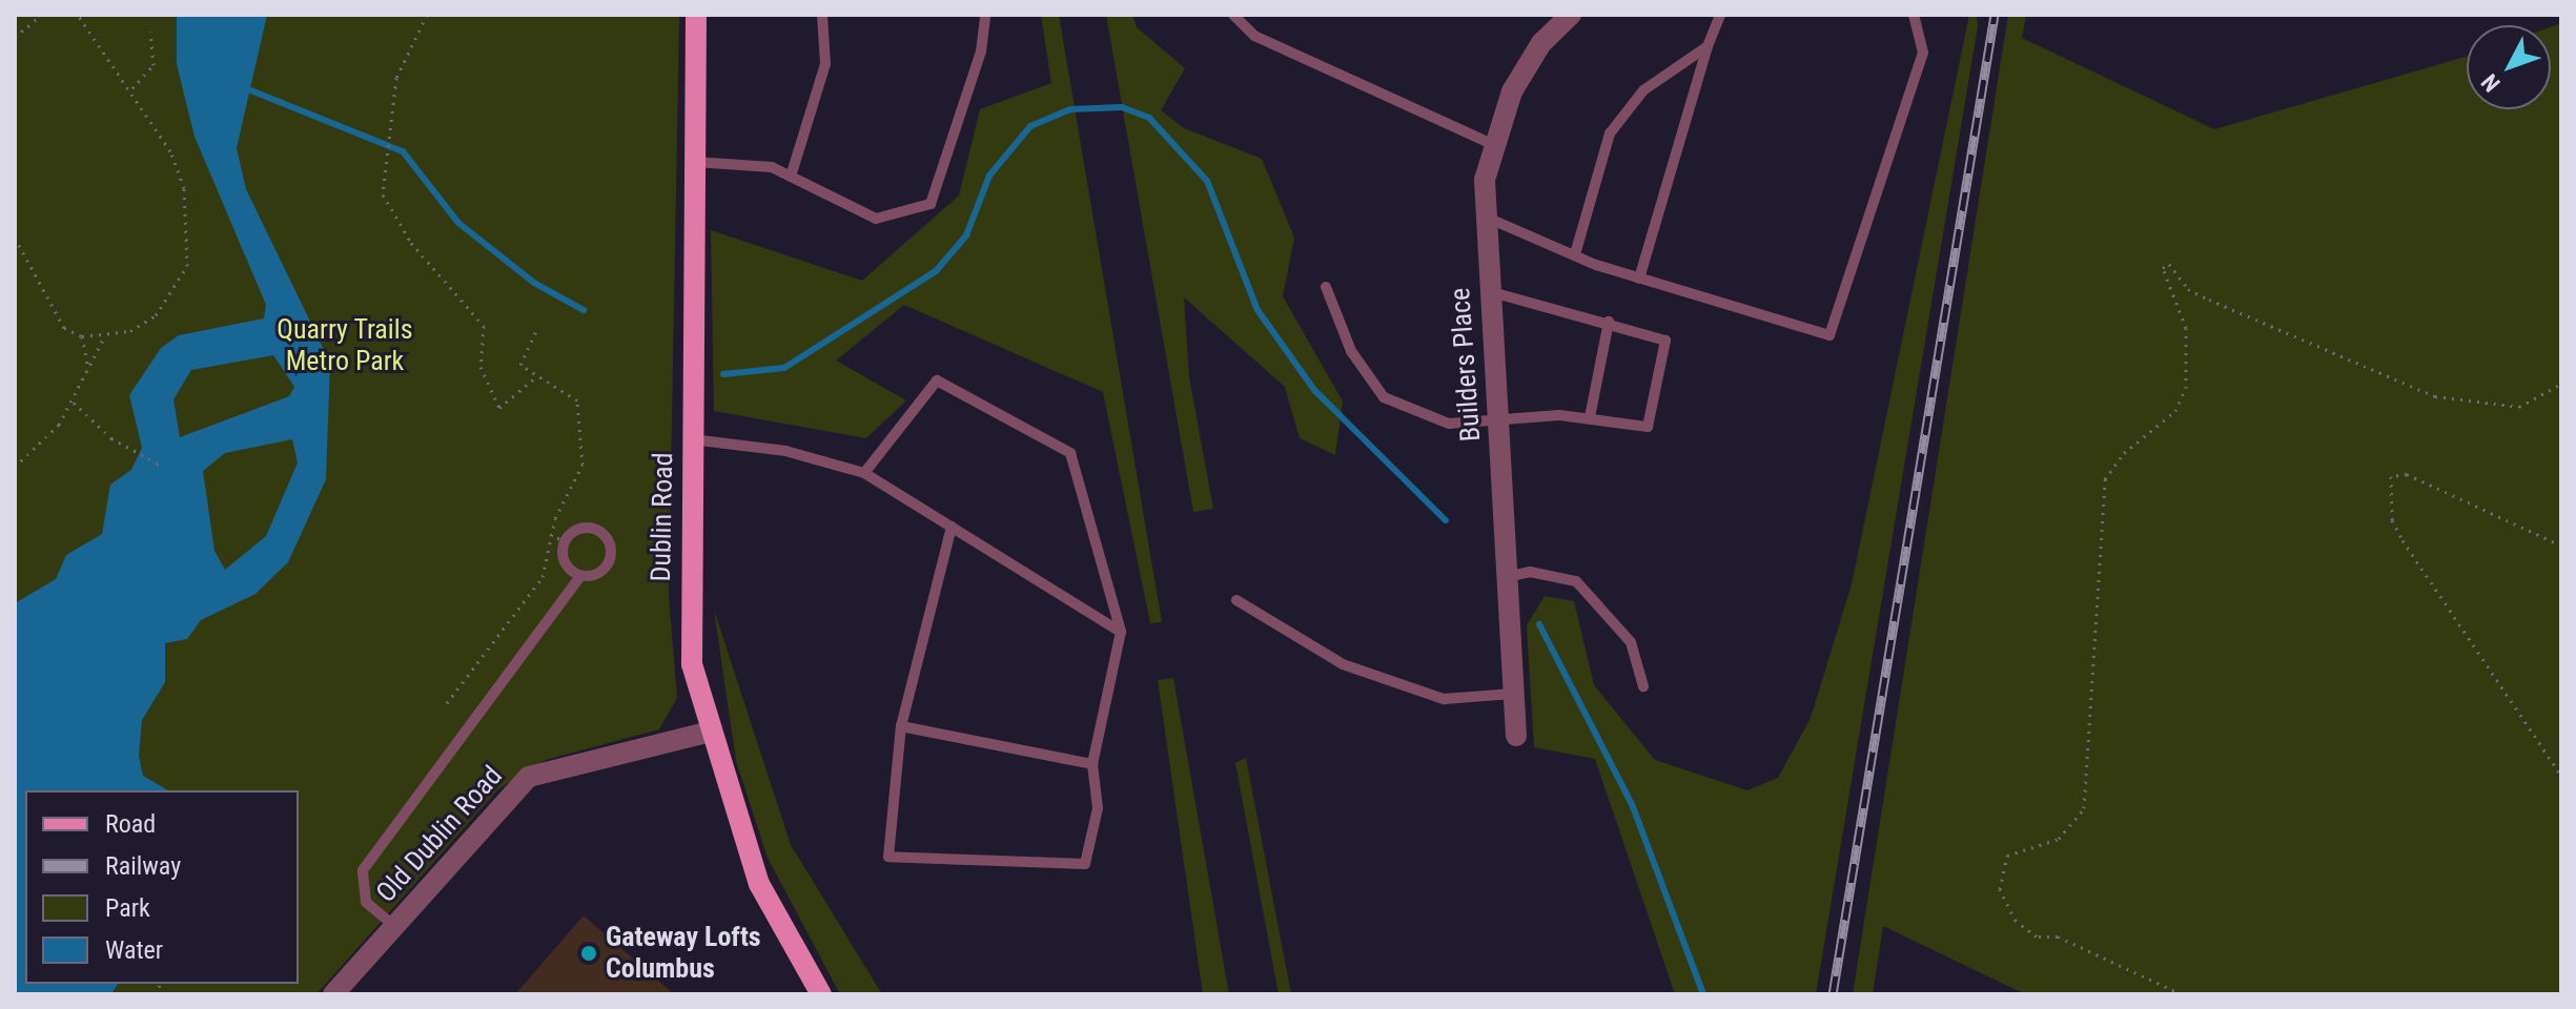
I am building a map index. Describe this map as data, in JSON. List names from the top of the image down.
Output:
{
  "streets": {
    "main road": ["Dublin Road"],
    "street": ["Builders Place", "Old Dublin Road"]
  },
  "crossings": [
    ["Dublin Road", "Old Dublin Road"]
  ],
  "parks": ["Quarry Trails Metro Park"],
  "places": ["Gateway Lofts Columbus"],
  "legend": [
    "Road",
    "Railway",
    "Park",
    "Water"
  ],
  "north": "bottom left"
}
